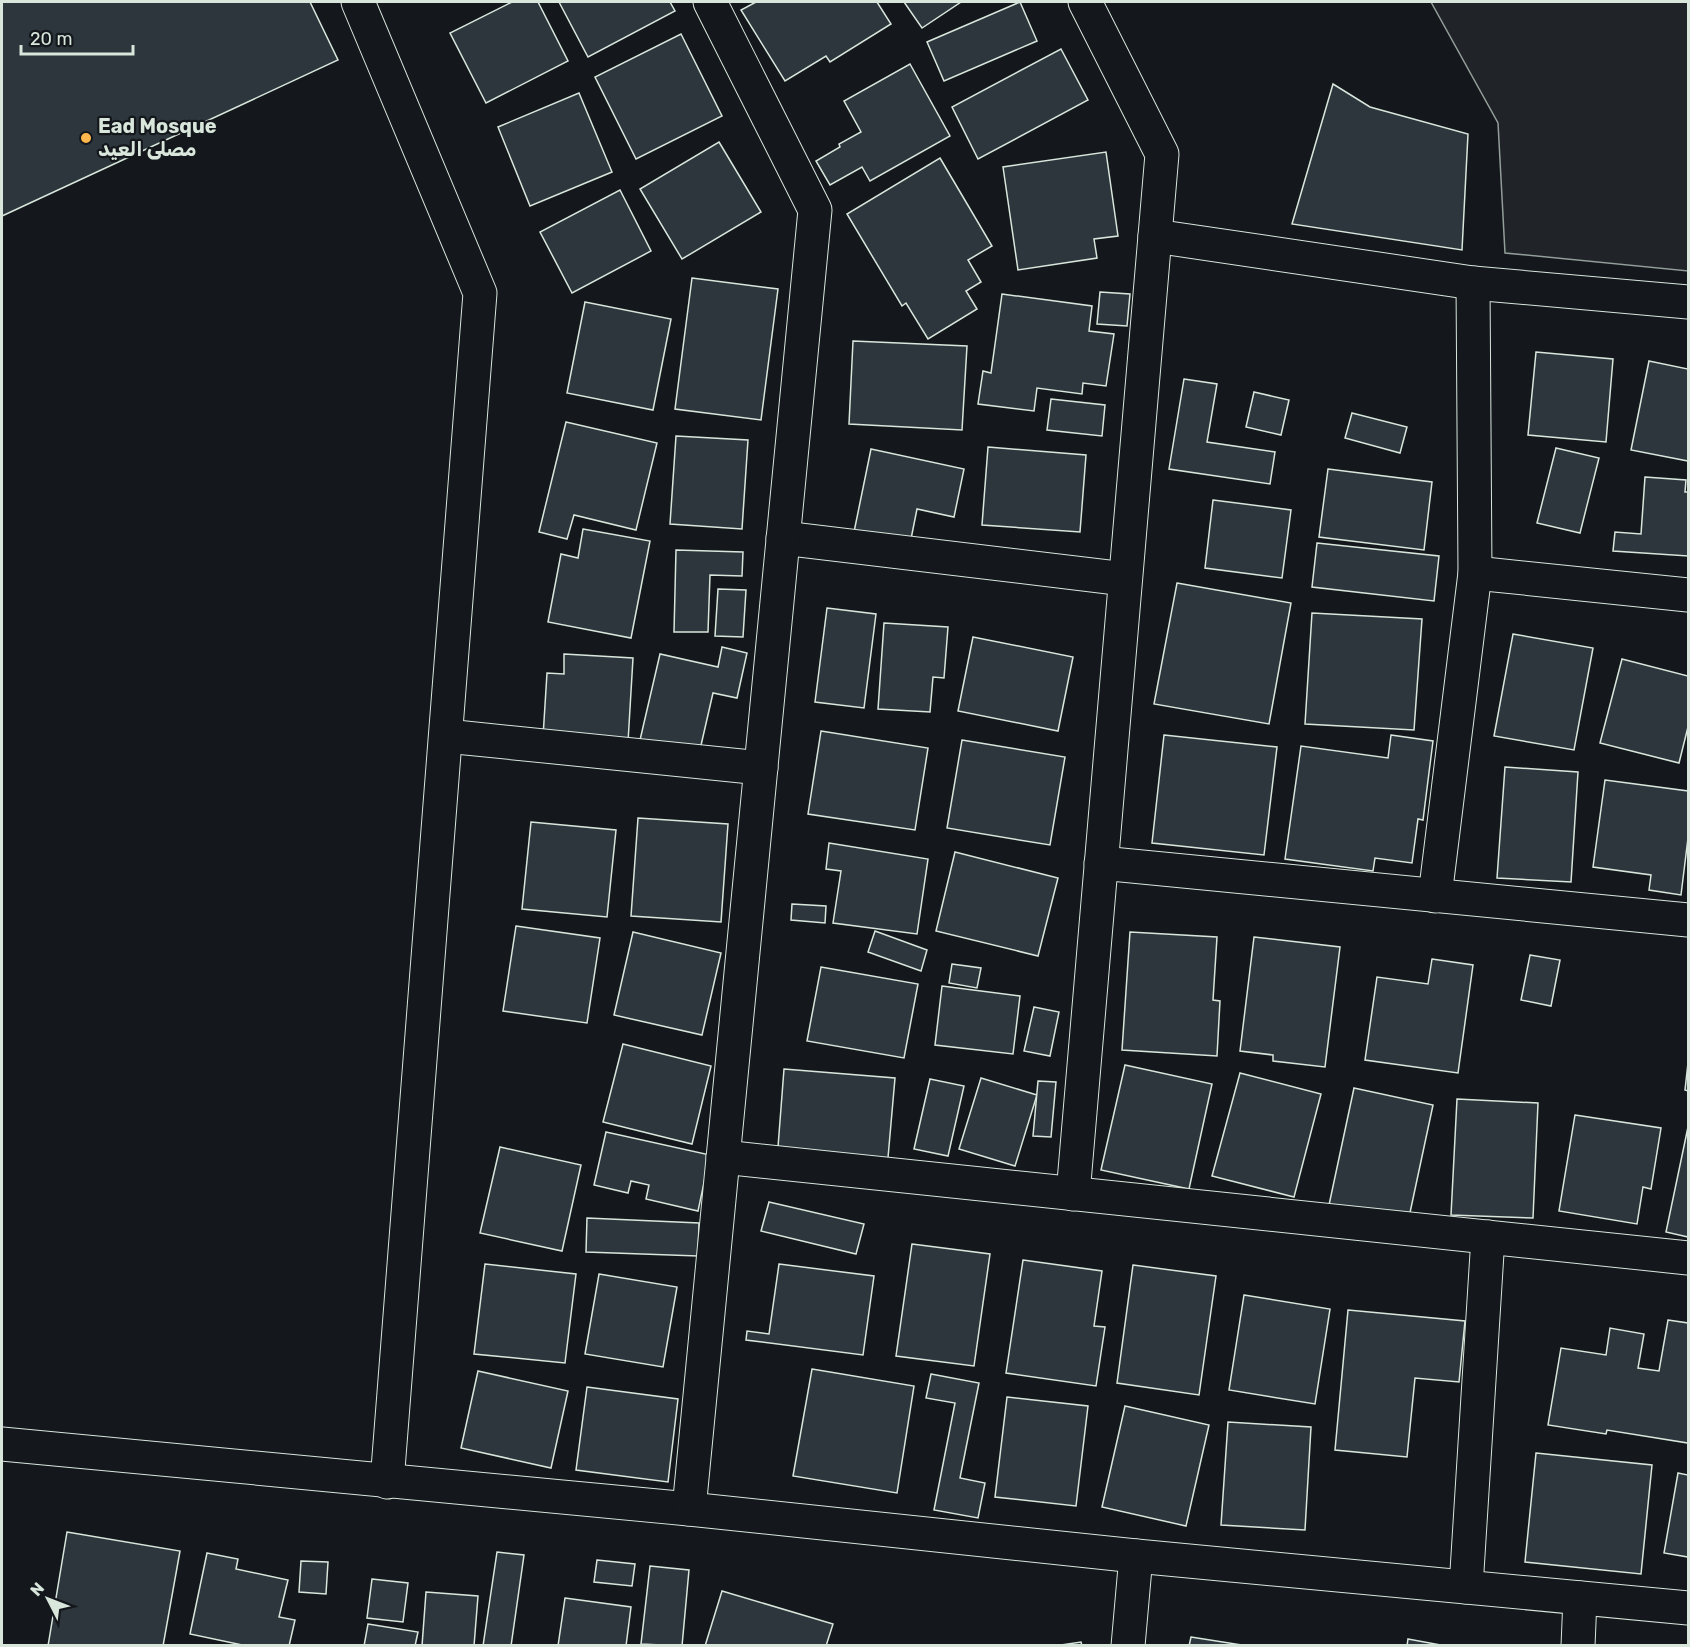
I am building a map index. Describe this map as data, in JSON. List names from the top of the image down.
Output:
{
  "places": ["Ead Mosque مصلى العيد"],
  "scale_bar": "20 m",
  "north": "top left"
}
